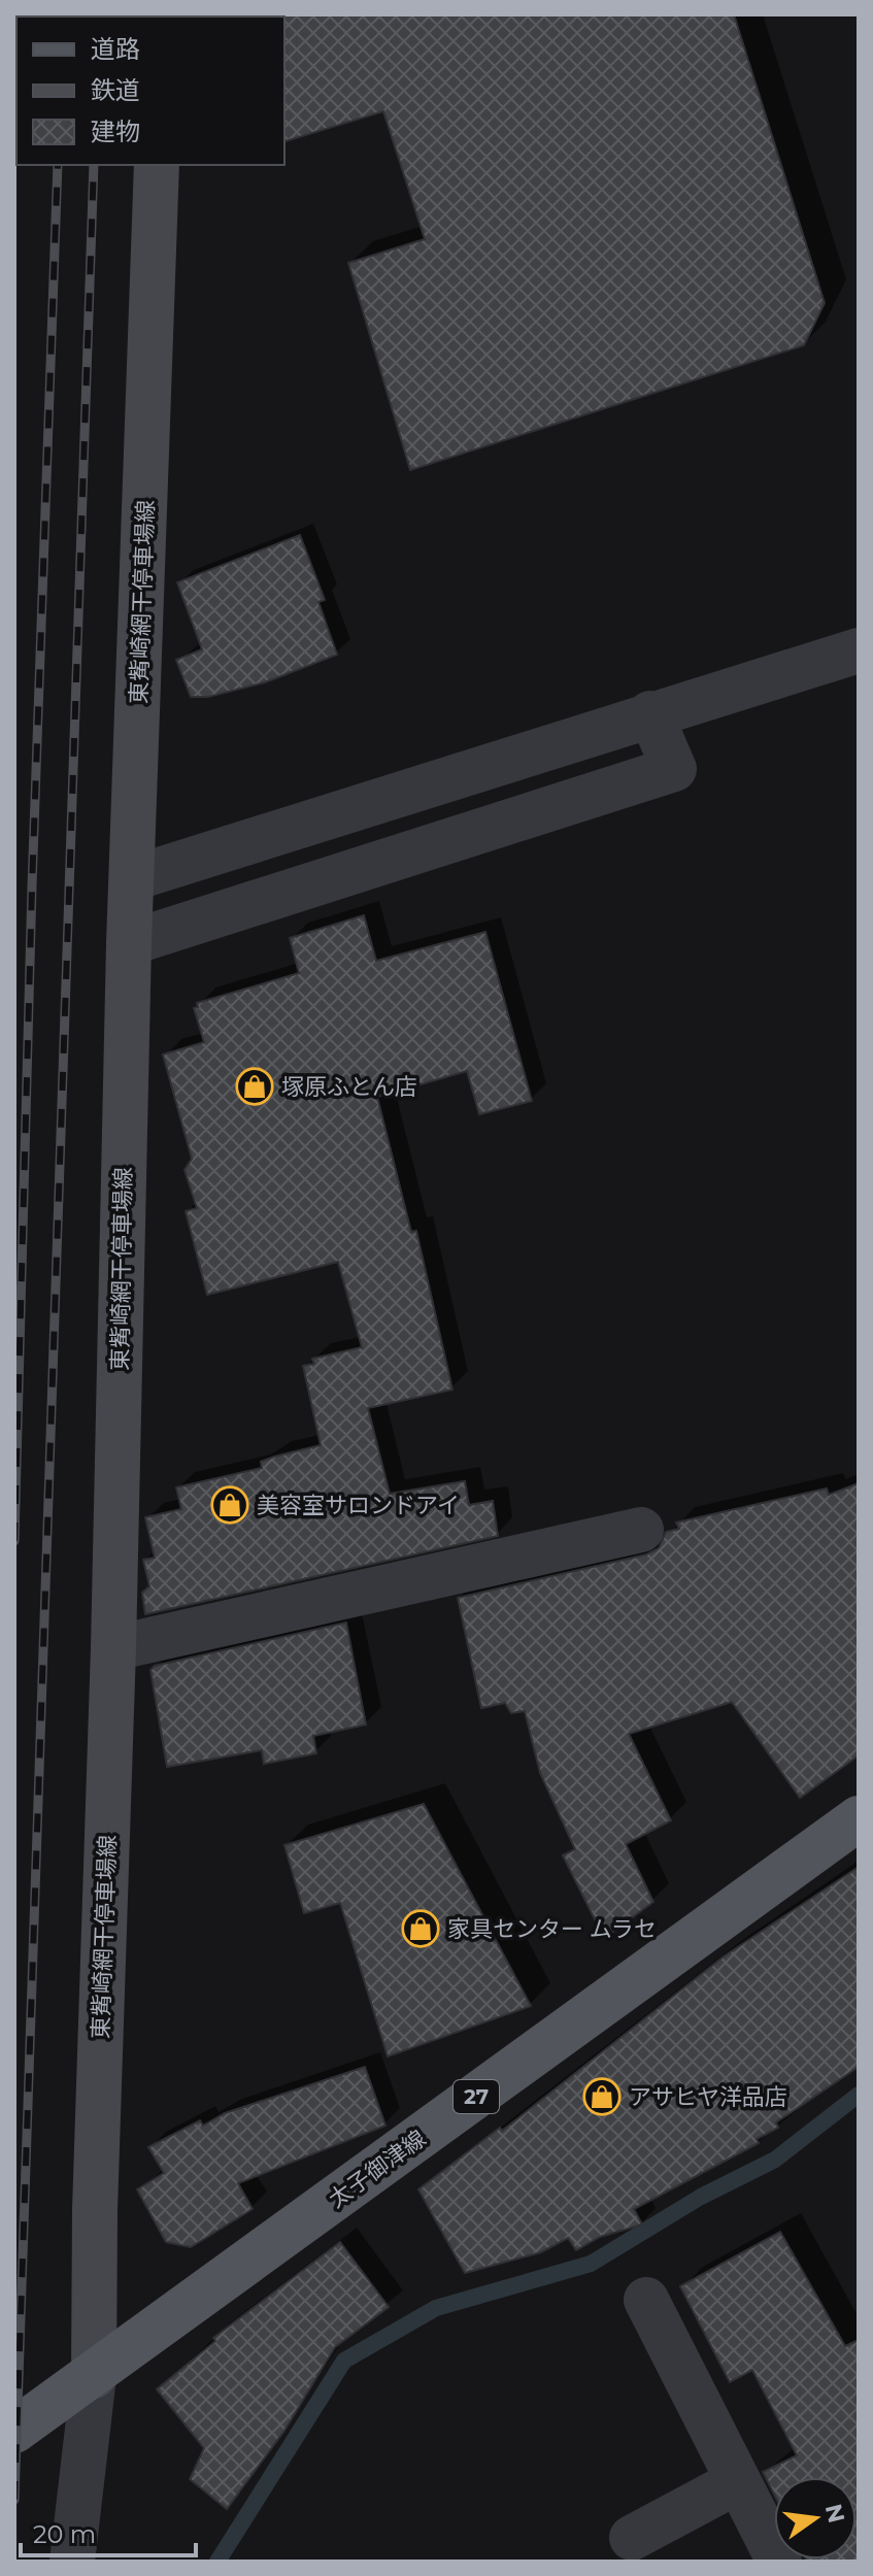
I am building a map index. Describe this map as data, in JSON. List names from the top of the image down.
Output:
{
  "streets": {
    "main road": ["東觜崎網干停車場線", "27", "太子御津線"]
  },
  "crossings": [
    ["東觜崎網干停車場線", "太子御津線"]
  ],
  "places": {
    "shop": [
      "塚原ふとん店",
      "美容室サロンドアイ",
      "家具センター ムラセ",
      "アサヒヤ洋品店"
    ]
  },
  "legend": ["道路", "鉄道", "建物"],
  "scale_bar": "20 m",
  "north": "right"
}
